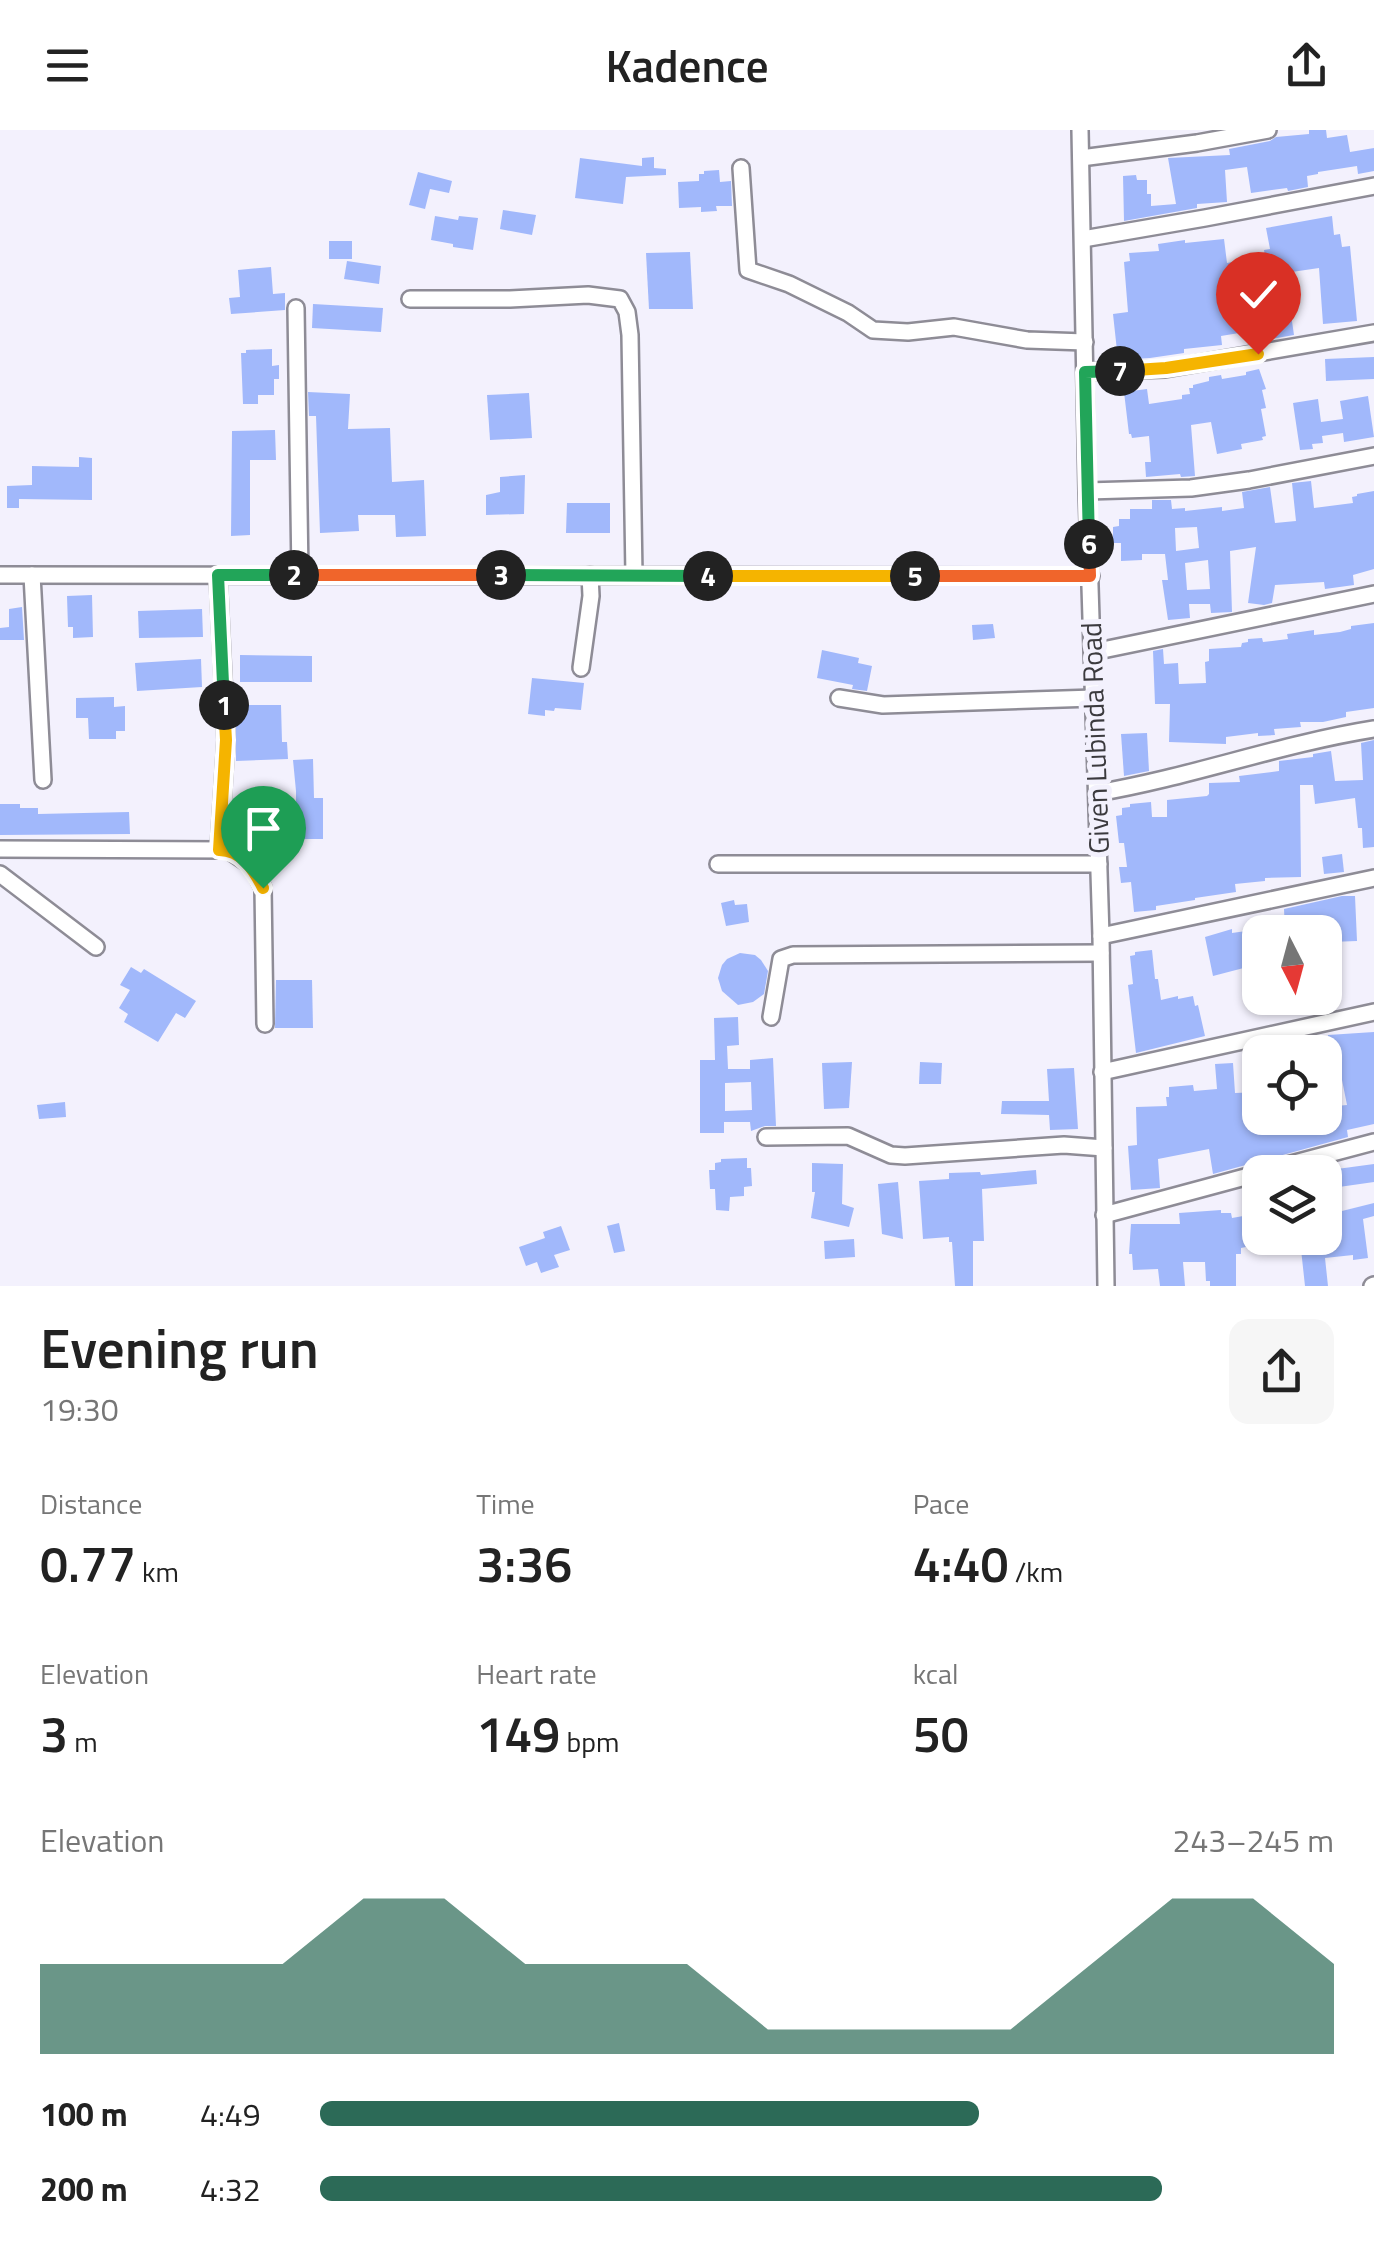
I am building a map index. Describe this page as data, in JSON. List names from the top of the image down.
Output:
{
  "streets": {
    "street": ["Given Lubinda Road"]
  },
  "north": "bottom",
  "page": {
    "header": "Kadence",
    "pins": [
      "7",
      "6",
      "2",
      "3",
      "4",
      "5",
      "1"
    ],
    "heading": ["Evening run", "19:30"],
    "stats": [
      ["Distance", "0.77 km"],
      ["Time", "3:36"],
      ["Pace", "4:40 /km"],
      ["Elevation", "3 m"],
      ["Heart rate", "149 bpm"],
      ["kcal", "50"]
    ],
    "chart": ["Elevation", "243–245 m"],
    "list": [
      {
        "name": "100 m",
        "note": "4:49"
      },
      {
        "name": "200 m",
        "note": "4:32"
      }
    ]
  }
}
